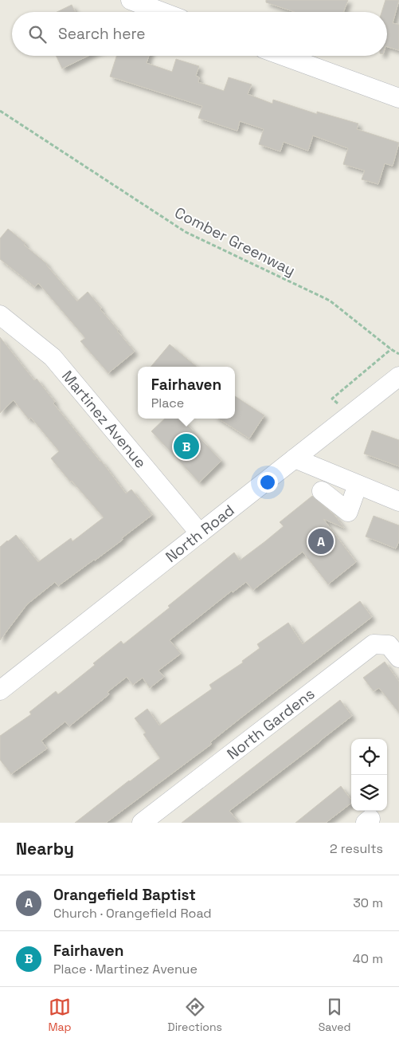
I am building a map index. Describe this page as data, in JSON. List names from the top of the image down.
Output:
{
  "streets": {
    "street": ["Martinez Avenue", "North Road", "North Gardens"],
    "path": ["Comber Greenway"]
  },
  "crossings": [
    ["Martinez Avenue", "North Road"]
  ],
  "page": {
    "search": "Search here",
    "popup": ["Fairhaven", "Place"],
    "pins": ["B", "A"],
    "heading": ["Nearby", "2 results"],
    "list": [
      {
        "mark": "A",
        "name": "Orangefield Baptist",
        "note": "Church · Orangefield Road",
        "value": "30 m"
      },
      {
        "mark": "B",
        "name": "Fairhaven",
        "note": "Place · Martinez Avenue",
        "value": "40 m"
      }
    ],
    "nav": ["Map", "Directions", "Saved"]
  }
}
